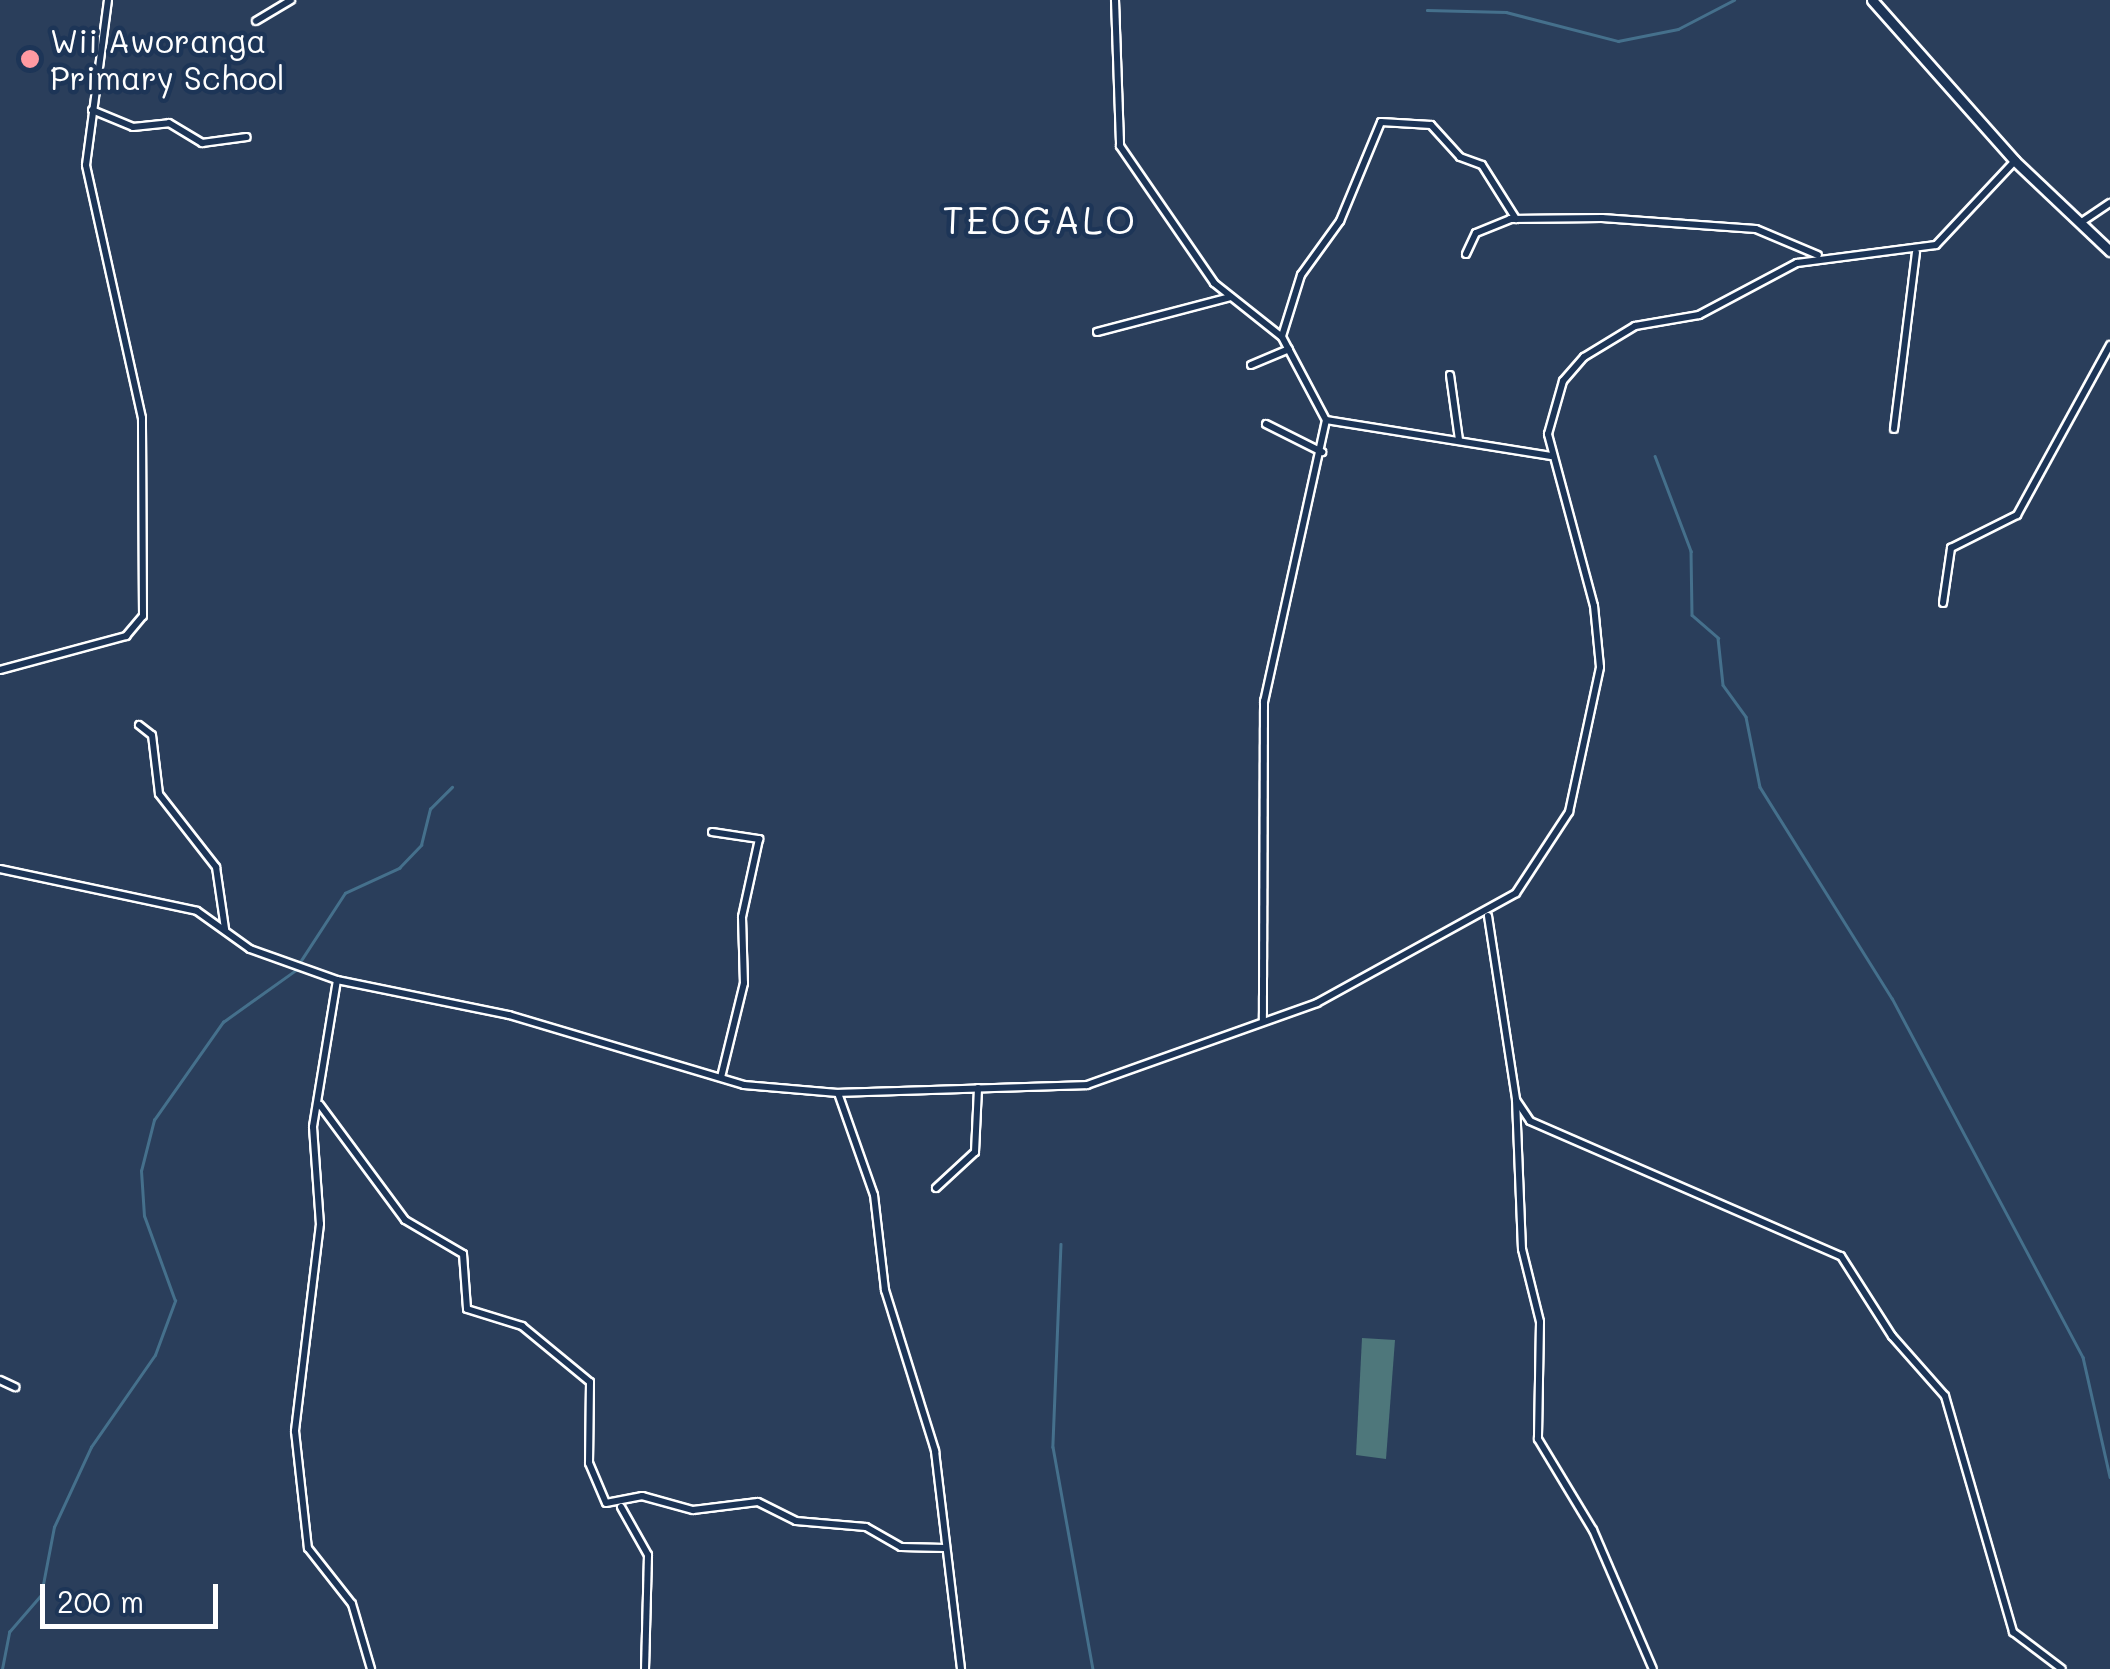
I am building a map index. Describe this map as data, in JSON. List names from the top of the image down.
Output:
{
  "districts": ["TEOGALO"],
  "places": ["Wii Aworanga Primary School"],
  "scale_bar": "200 m"
}
